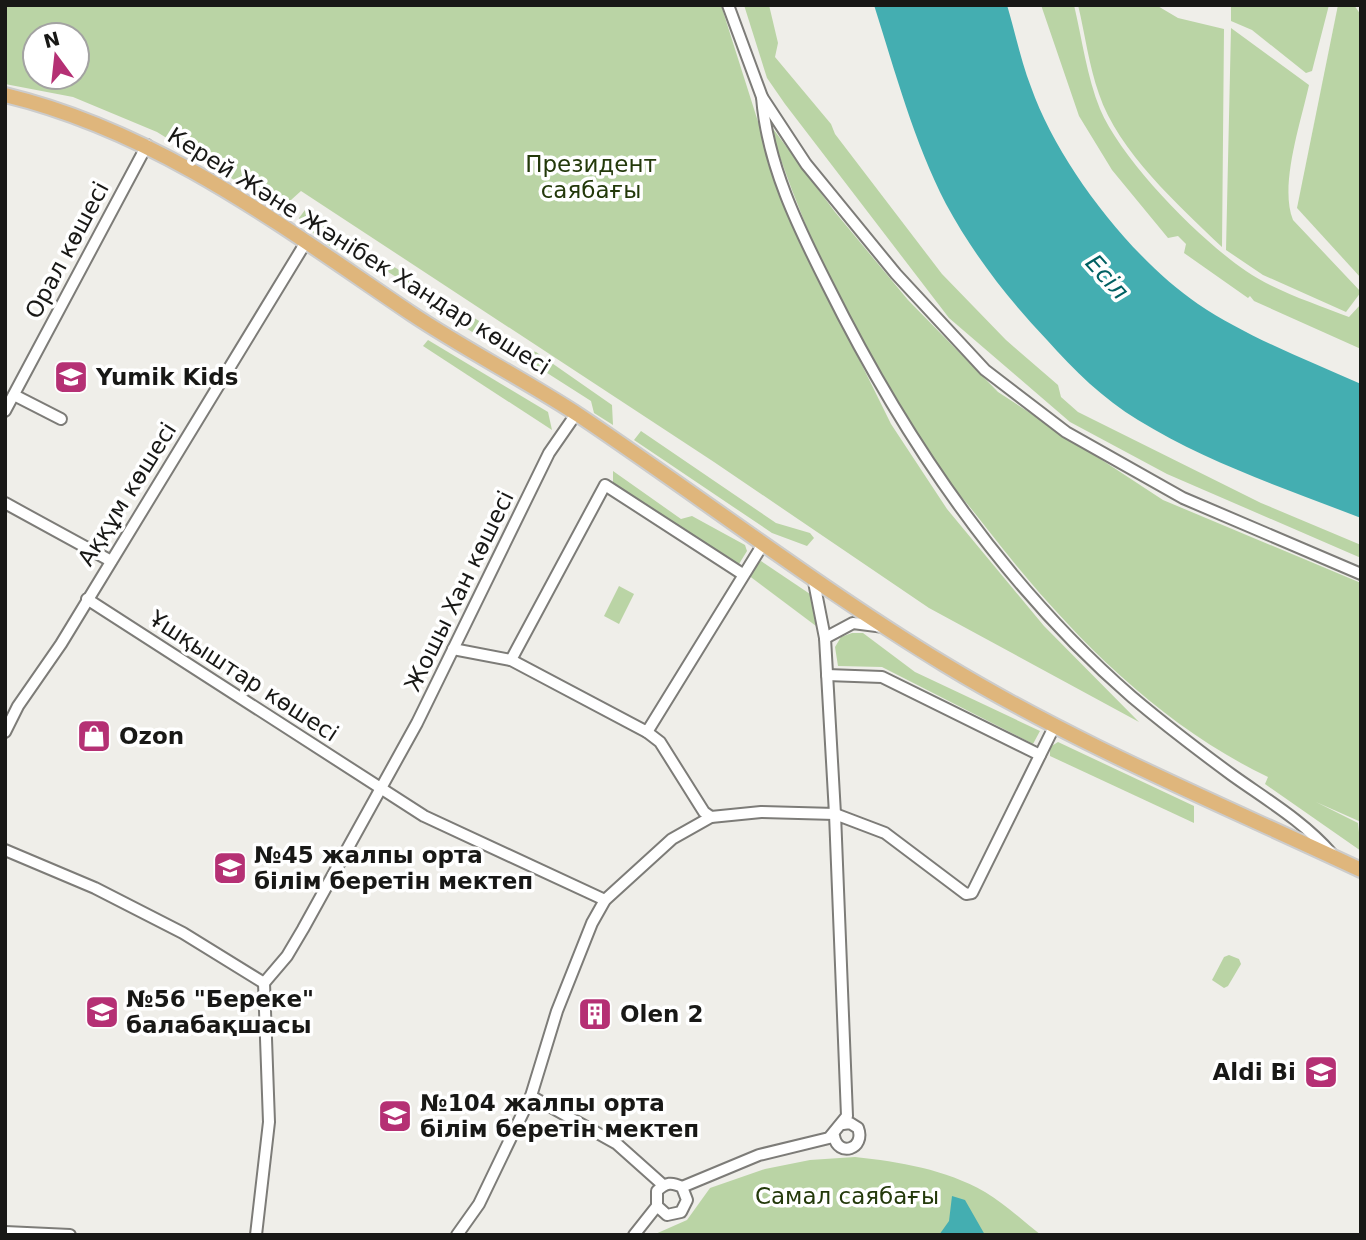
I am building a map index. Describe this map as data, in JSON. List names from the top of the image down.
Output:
{
  "streets": {
    "main road": ["Керей Және Жәнібек Хандар көшесі"],
    "street": [
      "Орал көшесі",
      "Аққұм көшесі",
      "Жошы Хан көшесі",
      "Ұшқыштар көшесі"
    ]
  },
  "crossings": [
    ["Орал көшесі", "Керей Және Жәнібек Хандар көшесі"],
    ["Керей Және Жәнібек Хандар көшесі", "Аққұм көшесі"],
    ["Керей Және Жәнібек Хандар көшесі", "Жошы Хан көшесі"],
    ["Аққұм көшесі", "Ұшқыштар көшесі"],
    ["Жошы Хан көшесі", "Ұшқыштар көшесі"]
  ],
  "water": ["Есіл"],
  "parks": ["Президент саябағы", "Самал саябағы"],
  "places": {
    "school or university": [
      "Yumik Kids",
      "№45 жалпы орта білім беретін мектеп",
      "№56 \"Береке\" балабақшасы",
      "Aldi Bi",
      "№104 жалпы орта білім беретін мектеп"
    ],
    "shop": ["Ozon"],
    "building": ["Olen 2"]
  },
  "north": "top"
}
